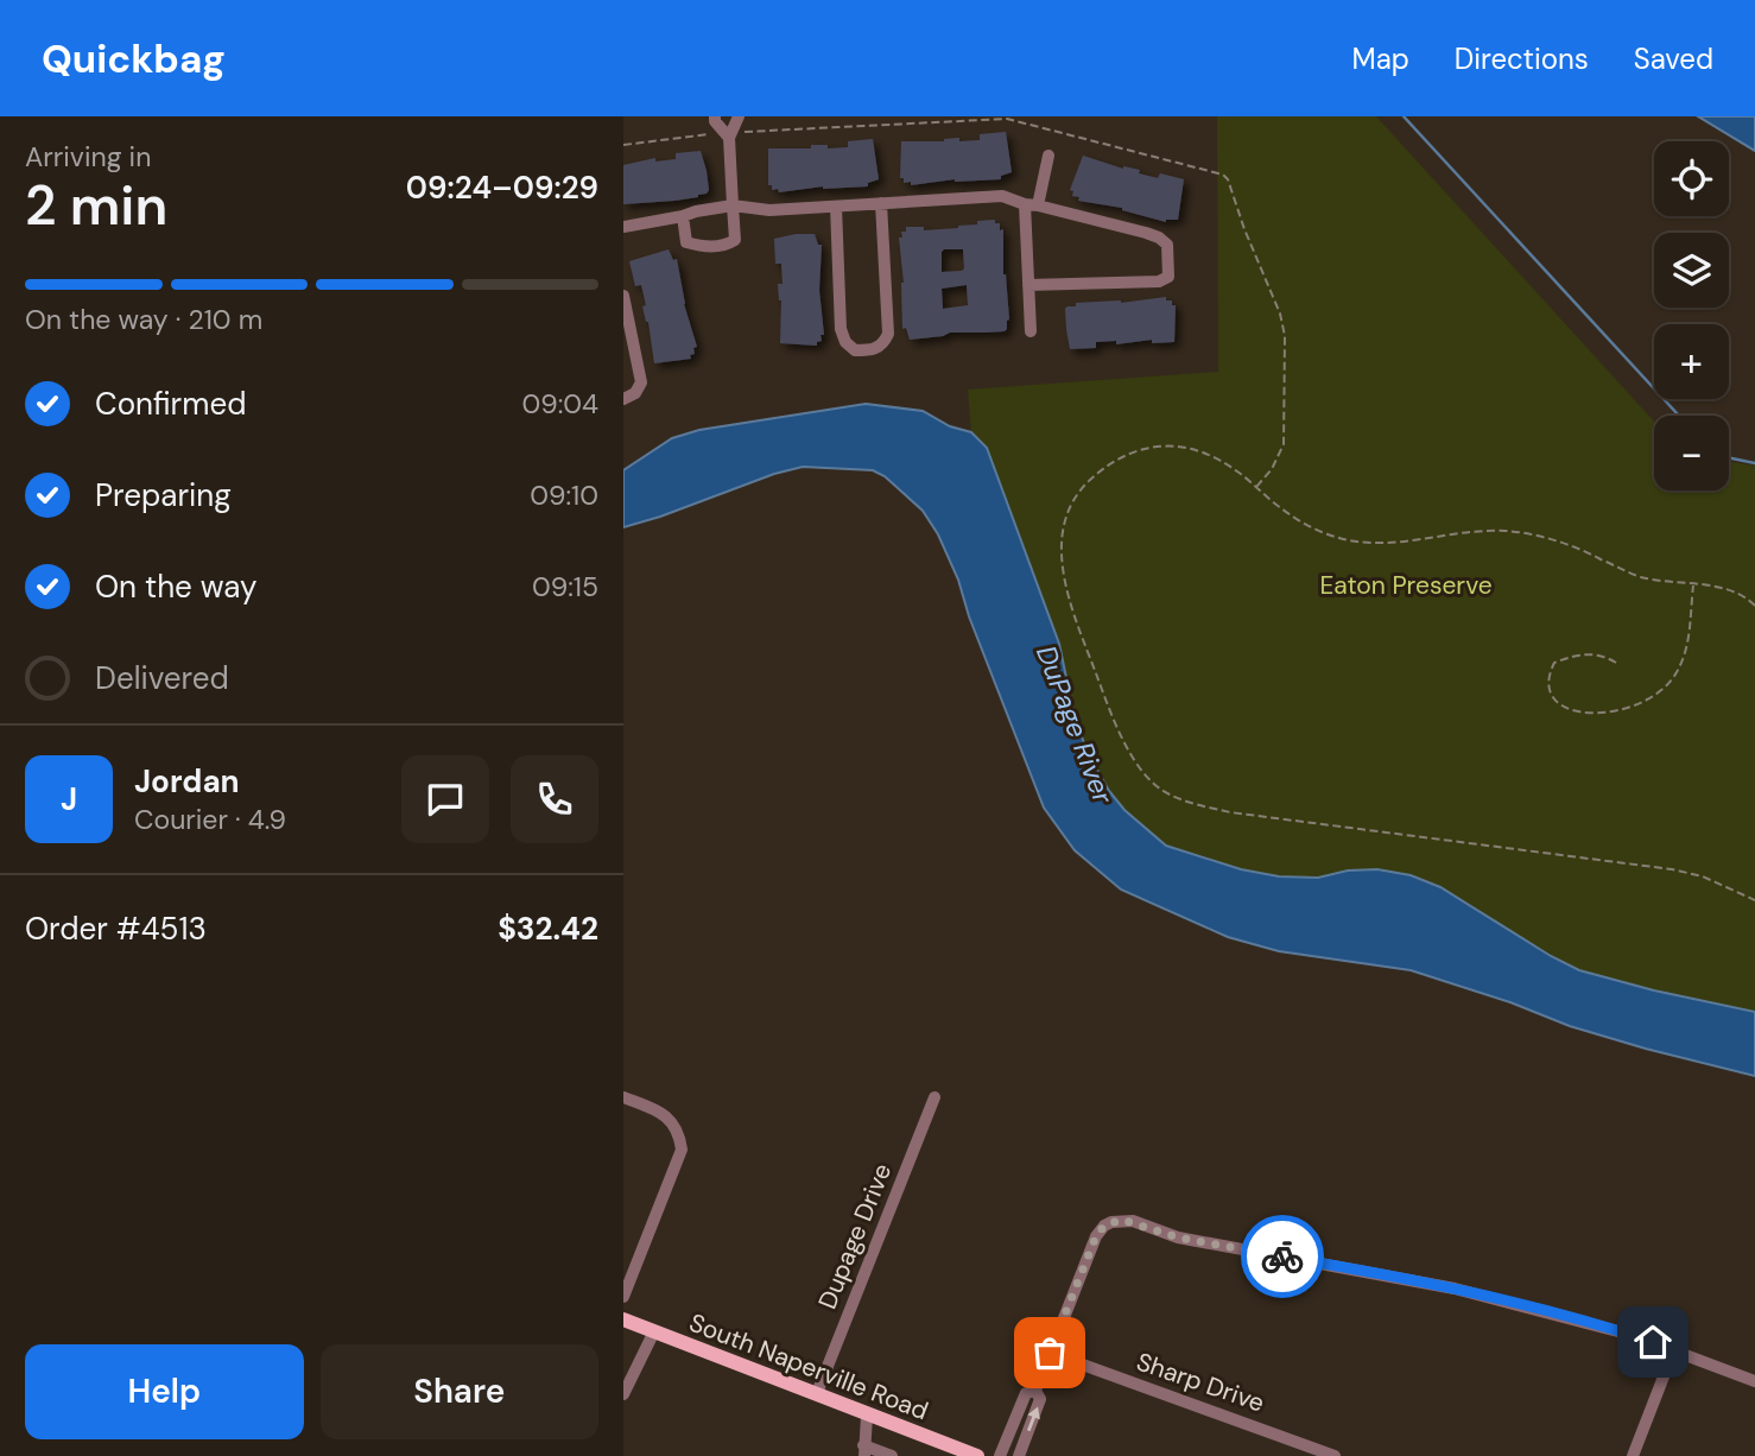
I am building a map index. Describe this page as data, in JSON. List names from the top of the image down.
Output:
{
  "streets": {
    "main road": ["South Naperville Road"],
    "street": ["Dupage Drive", "Sharp Drive"]
  },
  "crossings": [
    ["Dupage Drive", "South Naperville Road"]
  ],
  "water": ["DuPage River"],
  "parks": ["Eaton Preserve"],
  "page": {
    "header": "Quickbag",
    "nav": ["Map", "Directions", "Saved"],
    "heading": ["2 min", "Arriving in", "09:24–09:29"],
    "panel": [
      "Jordan",
      "Courier · 4.9",
      "Order #4513",
      "$32.42"
    ],
    "map_buttons": ["+", "−"],
    "bar": "On the way · 210 m",
    "list": [
      ["Confirmed", "09:04"],
      ["Preparing", "09:10"],
      ["On the way", "09:15"],
      "Delivered"
    ],
    "round": "J",
    "buttons": ["Help", "Share"]
  }
}
